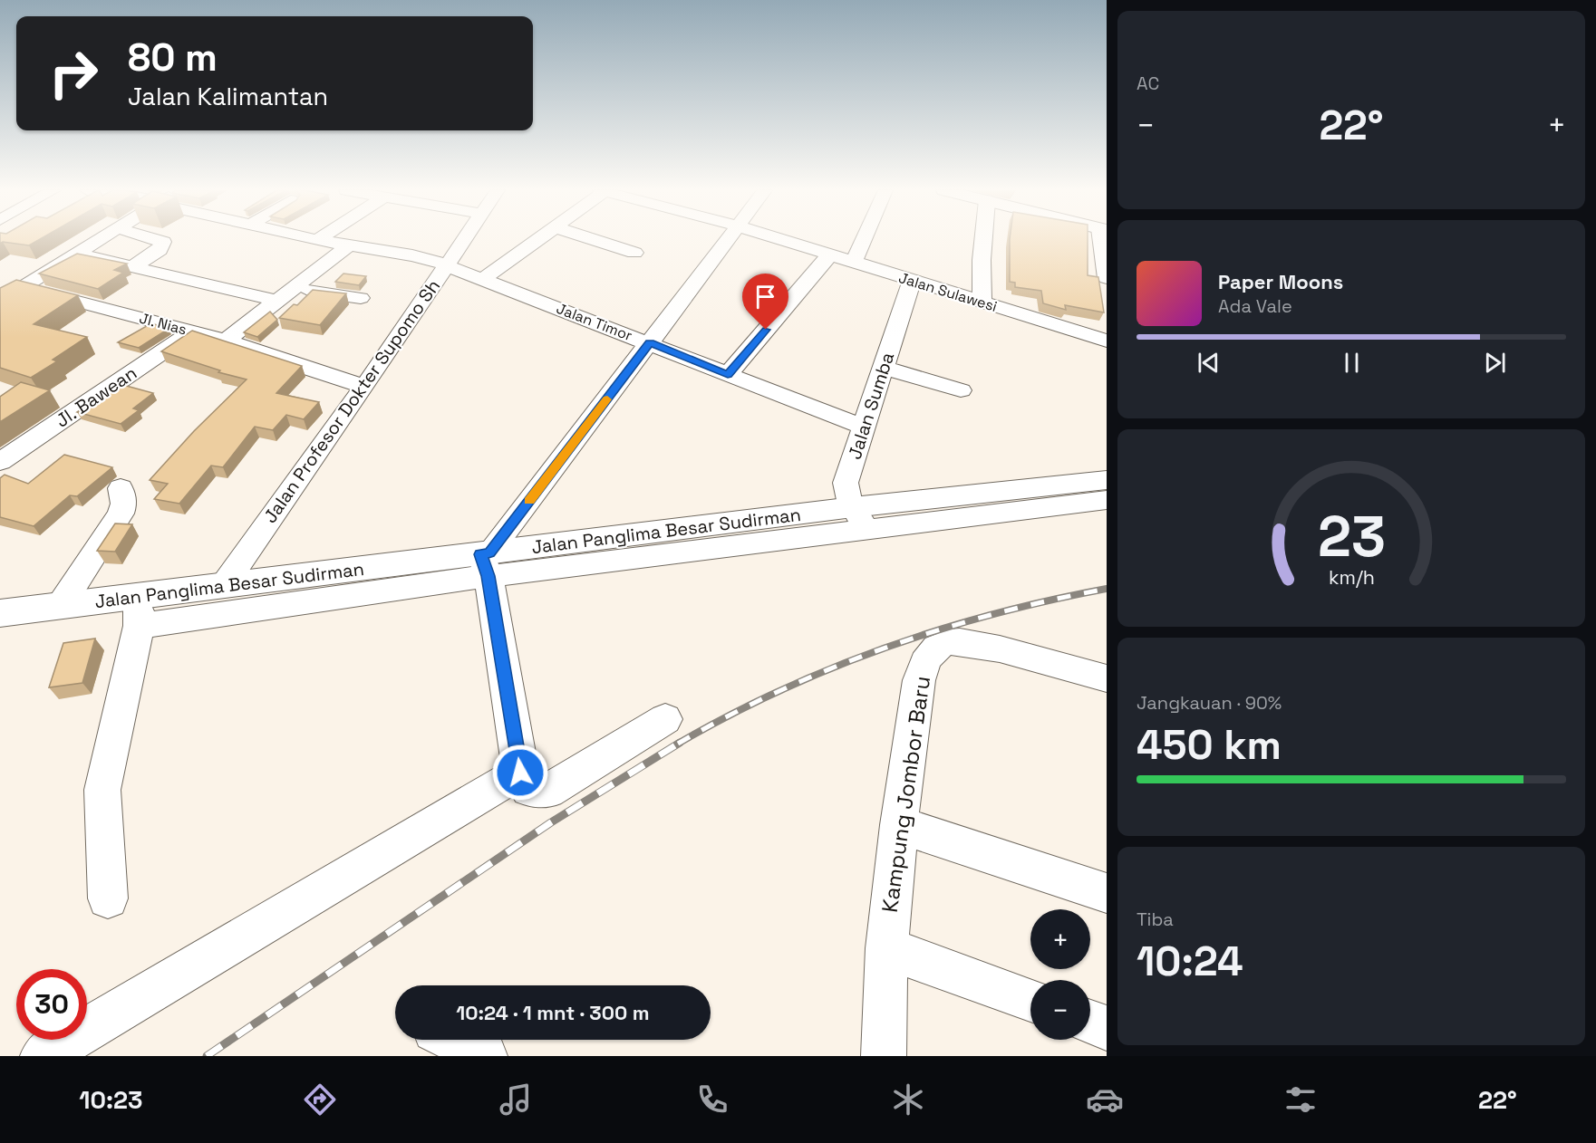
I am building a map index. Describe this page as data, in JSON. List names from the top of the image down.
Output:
{
  "streets": {
    "main road": ["Jalan Panglima Besar Sudirman"],
    "street": [
      "Jalan Sulawesi",
      "Jalan Timor",
      "Jl. Nias",
      "Jl. Bawean",
      "Jalan Profesor Dokter Supomo Sh",
      "Jalan Sumba",
      "Kampung Jombor Baru"
    ]
  },
  "crossings": [
    ["Jalan Sulawesi", "Jalan Sumba"],
    ["Jalan Timor", "Jalan Profesor Dokter Supomo Sh"],
    ["Jalan Timor", "Jalan Sumba"],
    ["Jl. Nias", "Jl. Bawean"],
    ["Jl. Nias", "Jalan Profesor Dokter Supomo Sh"],
    ["Jalan Profesor Dokter Supomo Sh", "Jalan Panglima Besar Sudirman"],
    ["Jalan Sumba", "Jalan Panglima Besar Sudirman"]
  ],
  "page": {
    "tile": [
      "AC",
      ["Jangkauan · 90%", "450 km"],
      ["Tiba", "10:24"]
    ],
    "turn": ["80 m", "Jalan Kalimantan"],
    "heat": ["−", "22°", "+"],
    "song": ["Paper Moons", "Ada Vale"],
    "map_buttons": ["+", "−"],
    "limit": "30",
    "trip": "10:24 · 1 mnt · 300 m",
    "tabs": ["10:23", "22°"],
    "gauge": ["23", "km/h"]
  }
}
